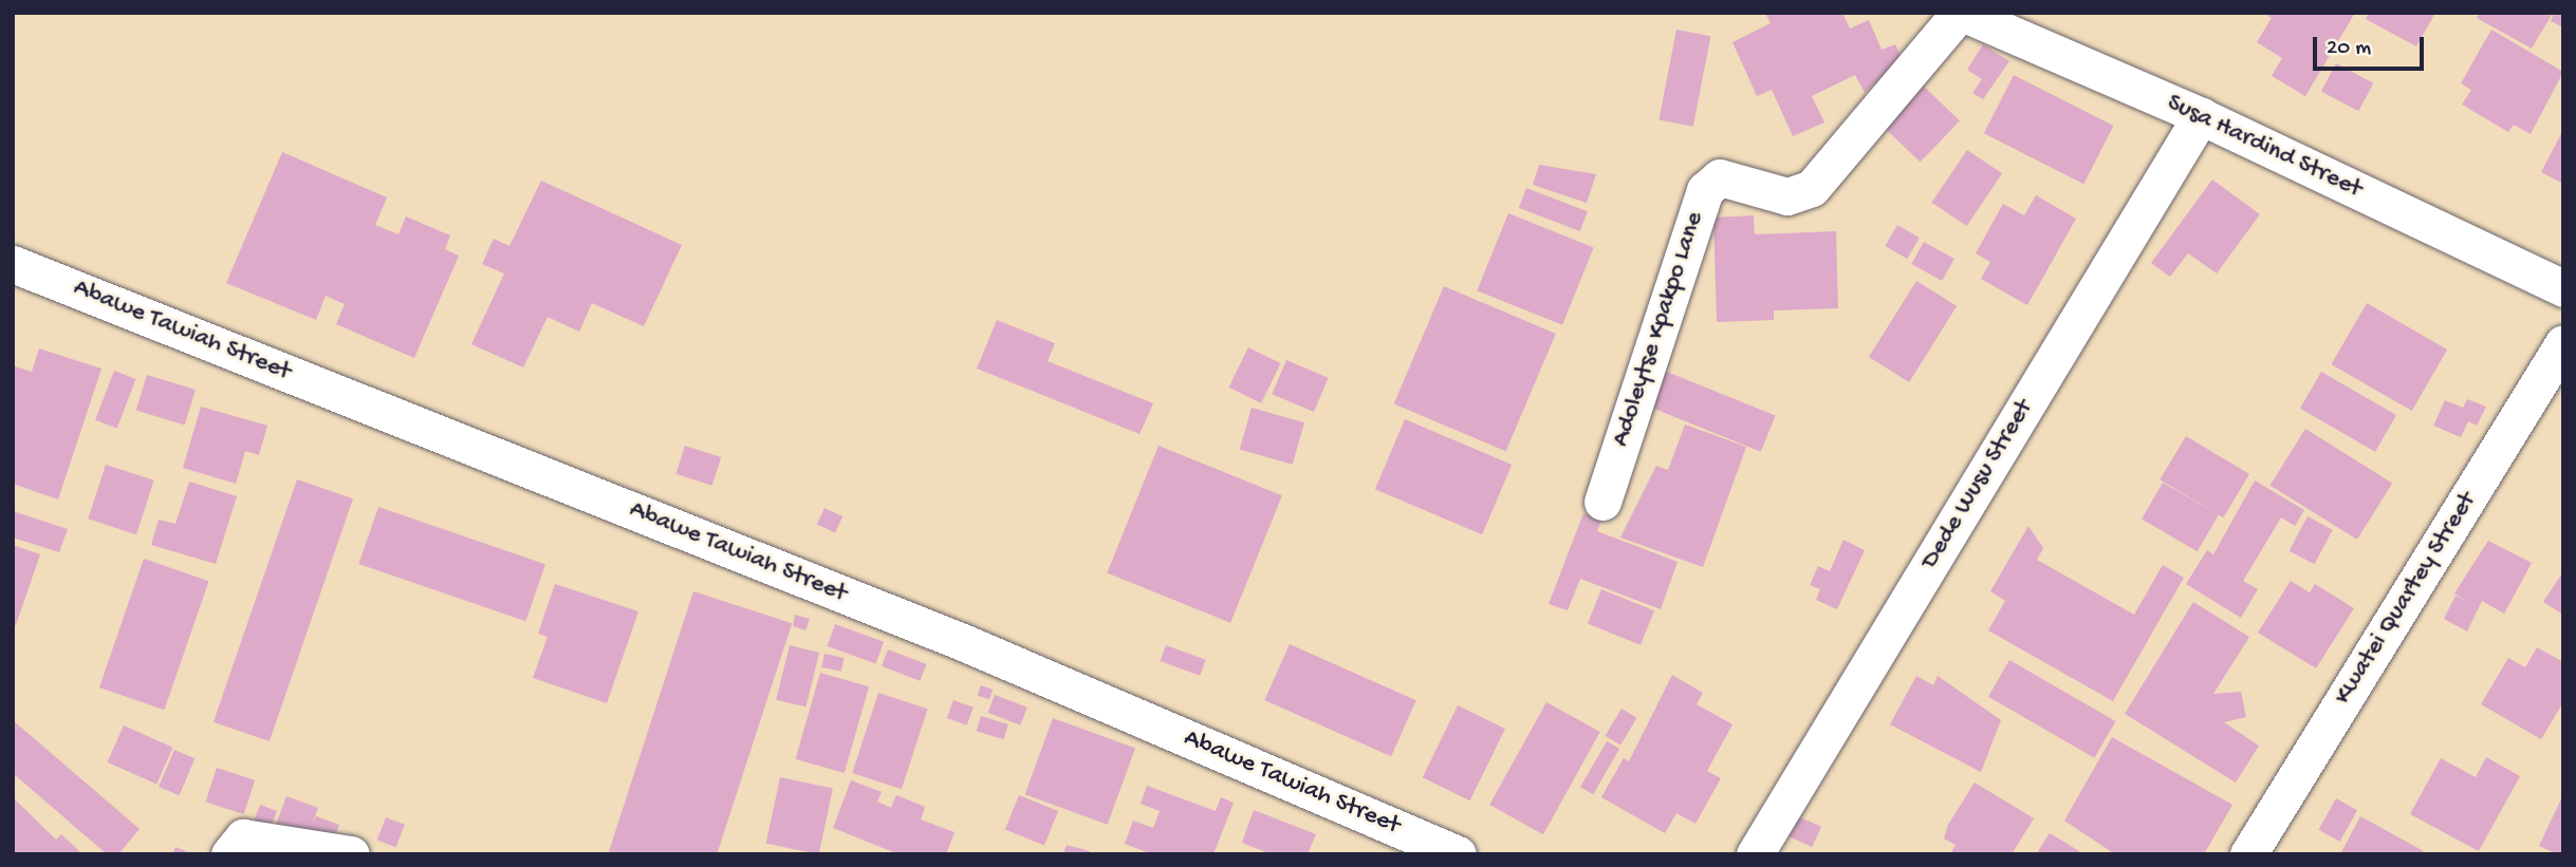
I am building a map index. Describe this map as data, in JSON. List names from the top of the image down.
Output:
{
  "streets": {
    "street": [
      "Susa Hardind Street",
      "Adoleytse Kpakpo Lane",
      "Abawe Tawiah Street",
      "Dede Wusu Street",
      "Kwatei Quartey Street"
    ]
  },
  "crossings": [
    ["Susa Hardind Street", "Adoleytse Kpakpo Lane"],
    ["Susa Hardind Street", "Dede Wusu Street"]
  ],
  "scale_bar": "20 m"
}
